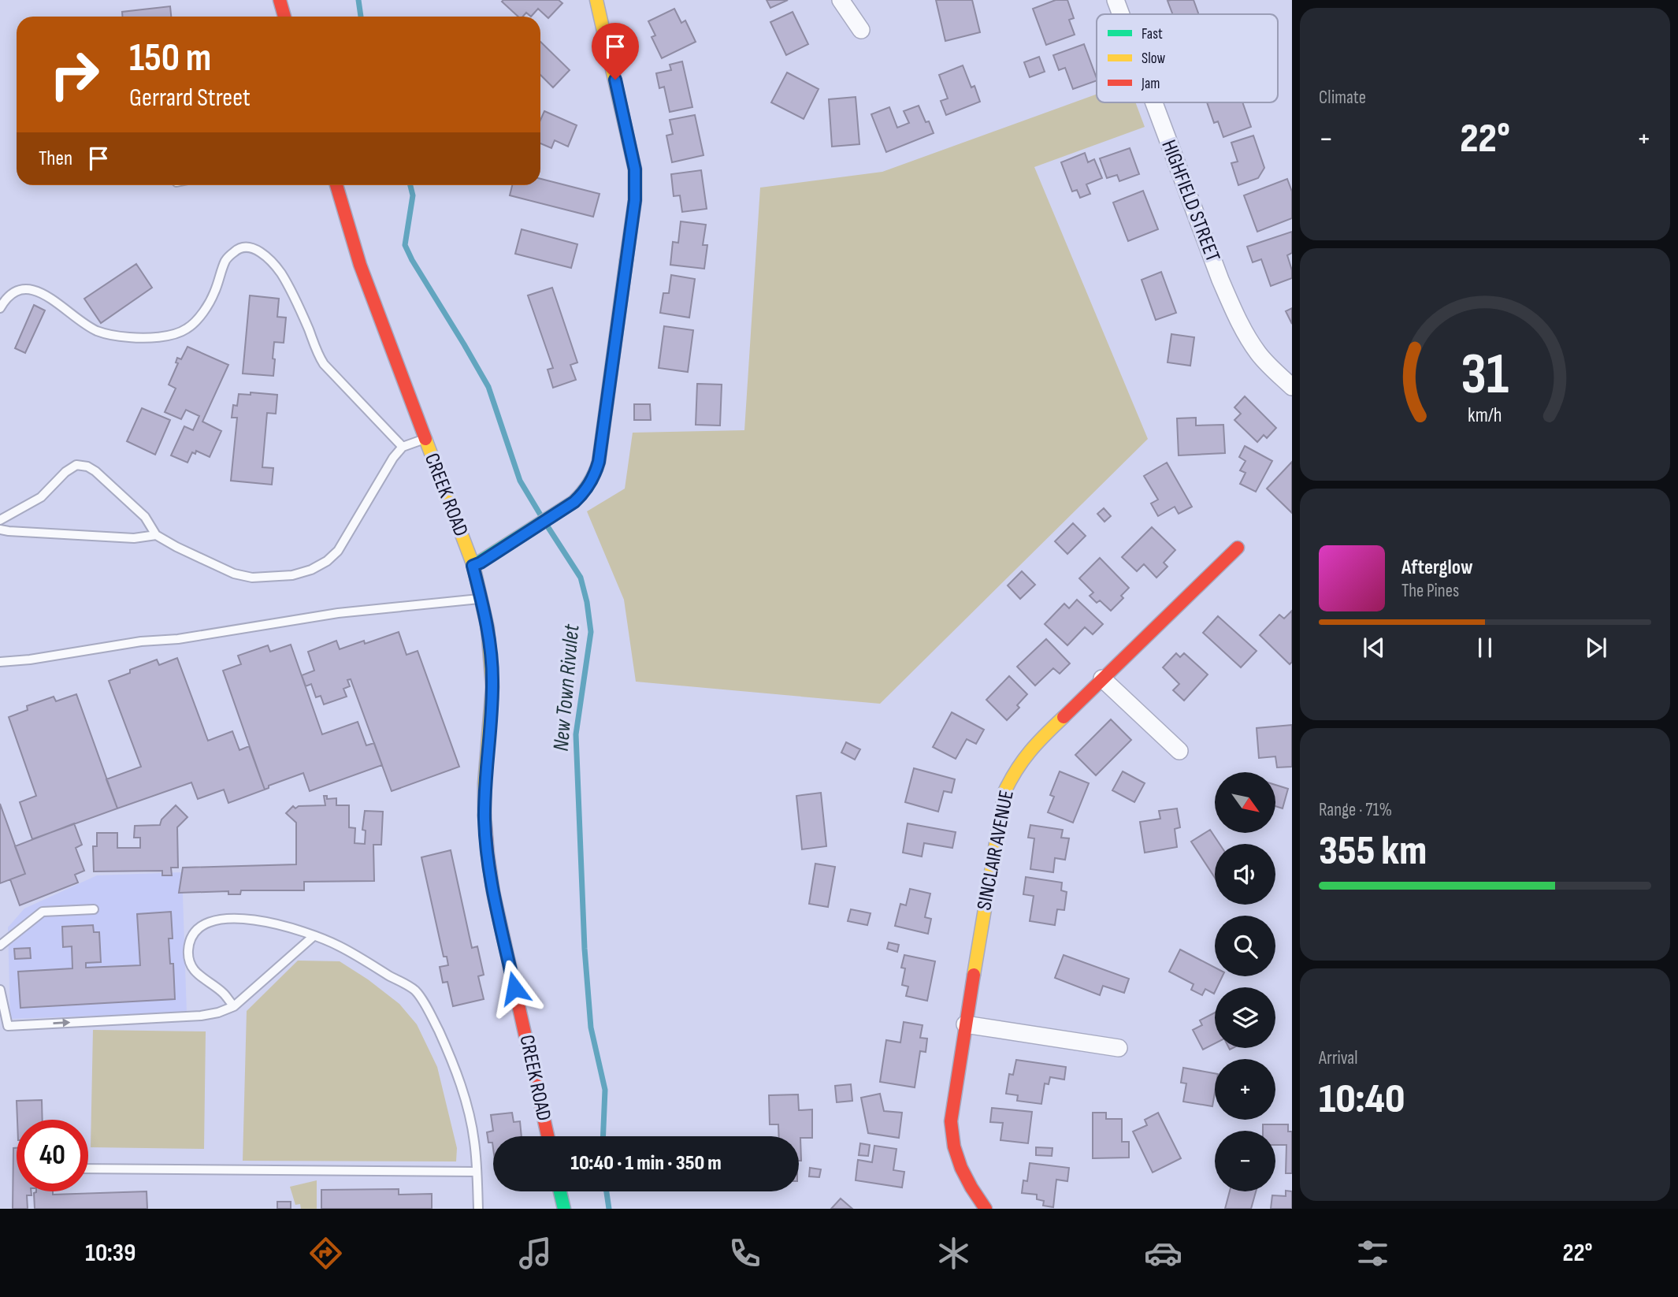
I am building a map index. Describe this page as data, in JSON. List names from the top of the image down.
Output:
{
  "streets": {
    "street": ["HIGHFIELD STREET", "CREEK ROAD", "SINCLAIR AVENUE"]
  },
  "water": ["New Town Rivulet"],
  "legend": ["Fast", "Slow", "Jam"],
  "north": "bottom right",
  "page": {
    "tile": [
      "Climate",
      ["Range · 71%", "355 km"],
      ["Arrival", "10:40"]
    ],
    "turn": ["150 m", "Gerrard Street"],
    "heat": ["−", "22°", "+"],
    "then": "Then",
    "song": ["Afterglow", "The Pines"],
    "map_buttons": ["+", "−"],
    "limit": "40",
    "trip": "10:40 · 1 min · 350 m",
    "tabs": ["10:39", "22°"],
    "gauge": ["31", "km/h"]
  }
}
